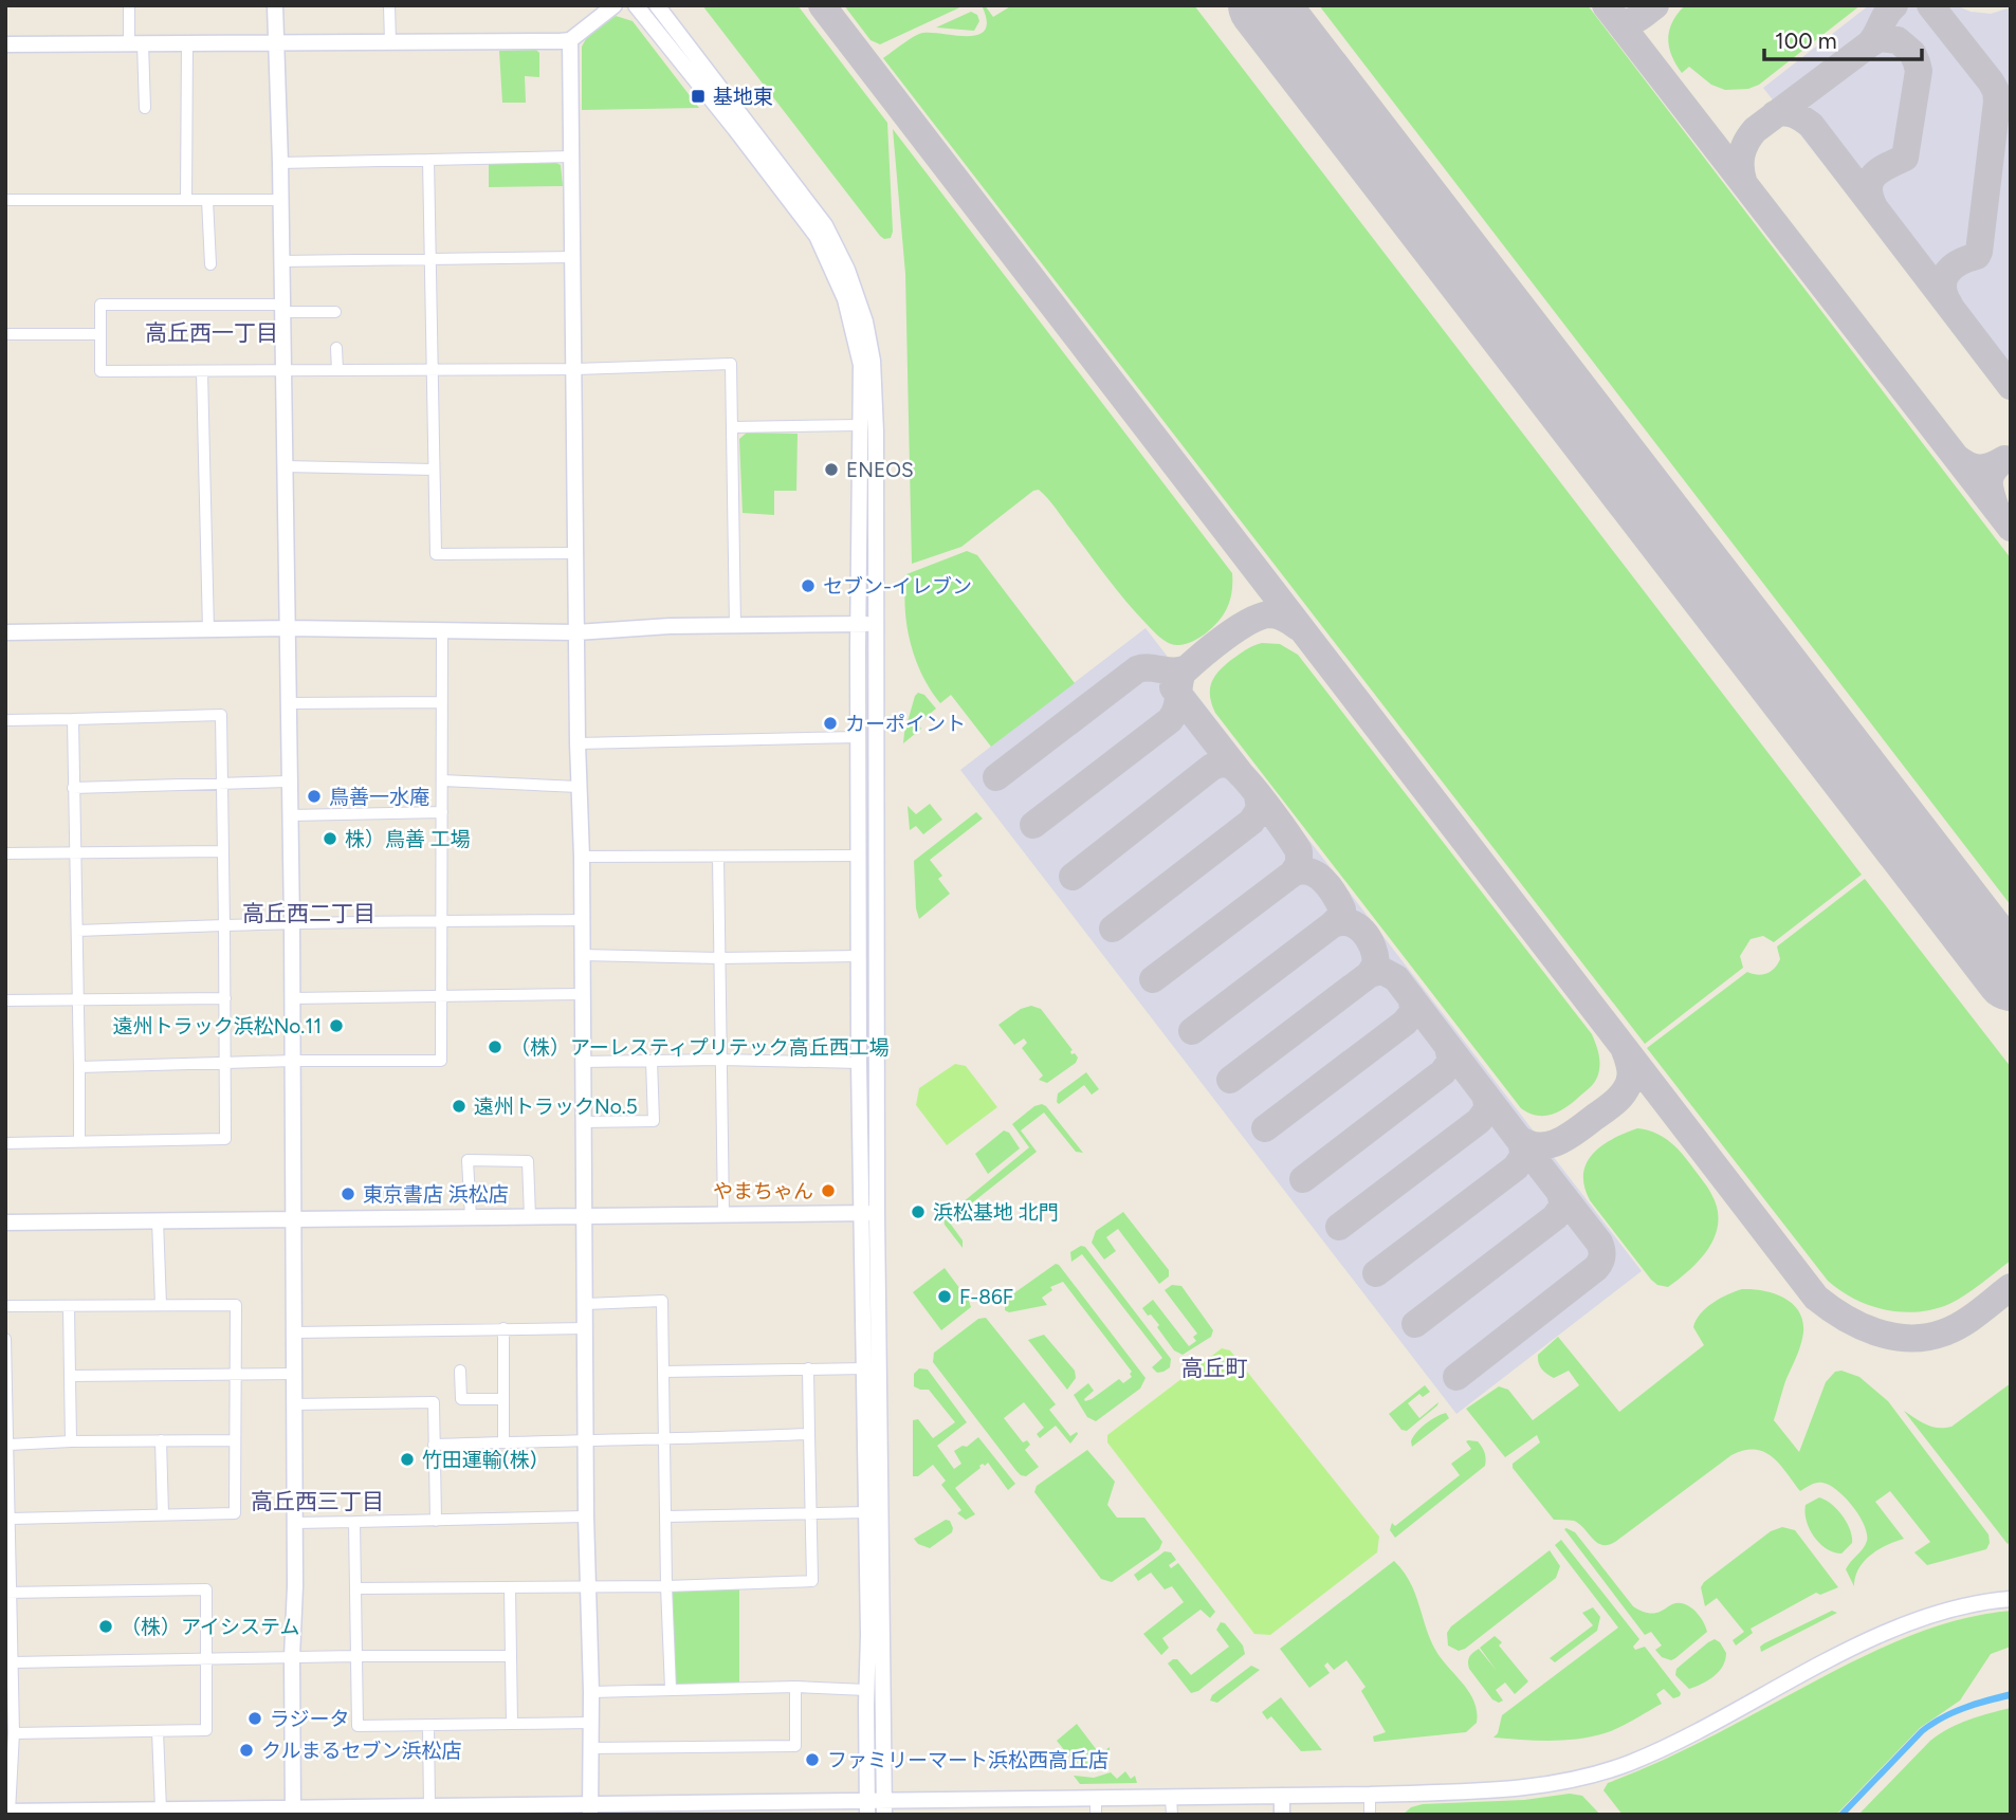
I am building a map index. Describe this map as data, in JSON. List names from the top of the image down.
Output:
{
  "districts": [
    "高丘西一丁目",
    "高丘西二丁目",
    "高丘町",
    "高丘西三丁目"
  ],
  "places": {
    "transit": ["基地東"],
    "other": [
      "ENEOS",
      "セブン-イレブン",
      "カーポイント",
      "鳥善一水庵",
      "株）鳥善 工場",
      "遠州トラック浜松No.11",
      "（株）アーレスティプリテック高丘西工場",
      "遠州トラックNo.5",
      "やまちゃん",
      "東京書店 浜松店",
      "浜松基地 北門",
      "F-86F",
      "竹田運輸(株)",
      "（株）アイシステム",
      "ラジータ",
      "クルまるセブン浜松店",
      "ファミリーマート浜松西高丘店"
    ]
  },
  "scale_bar": "100 m"
}
